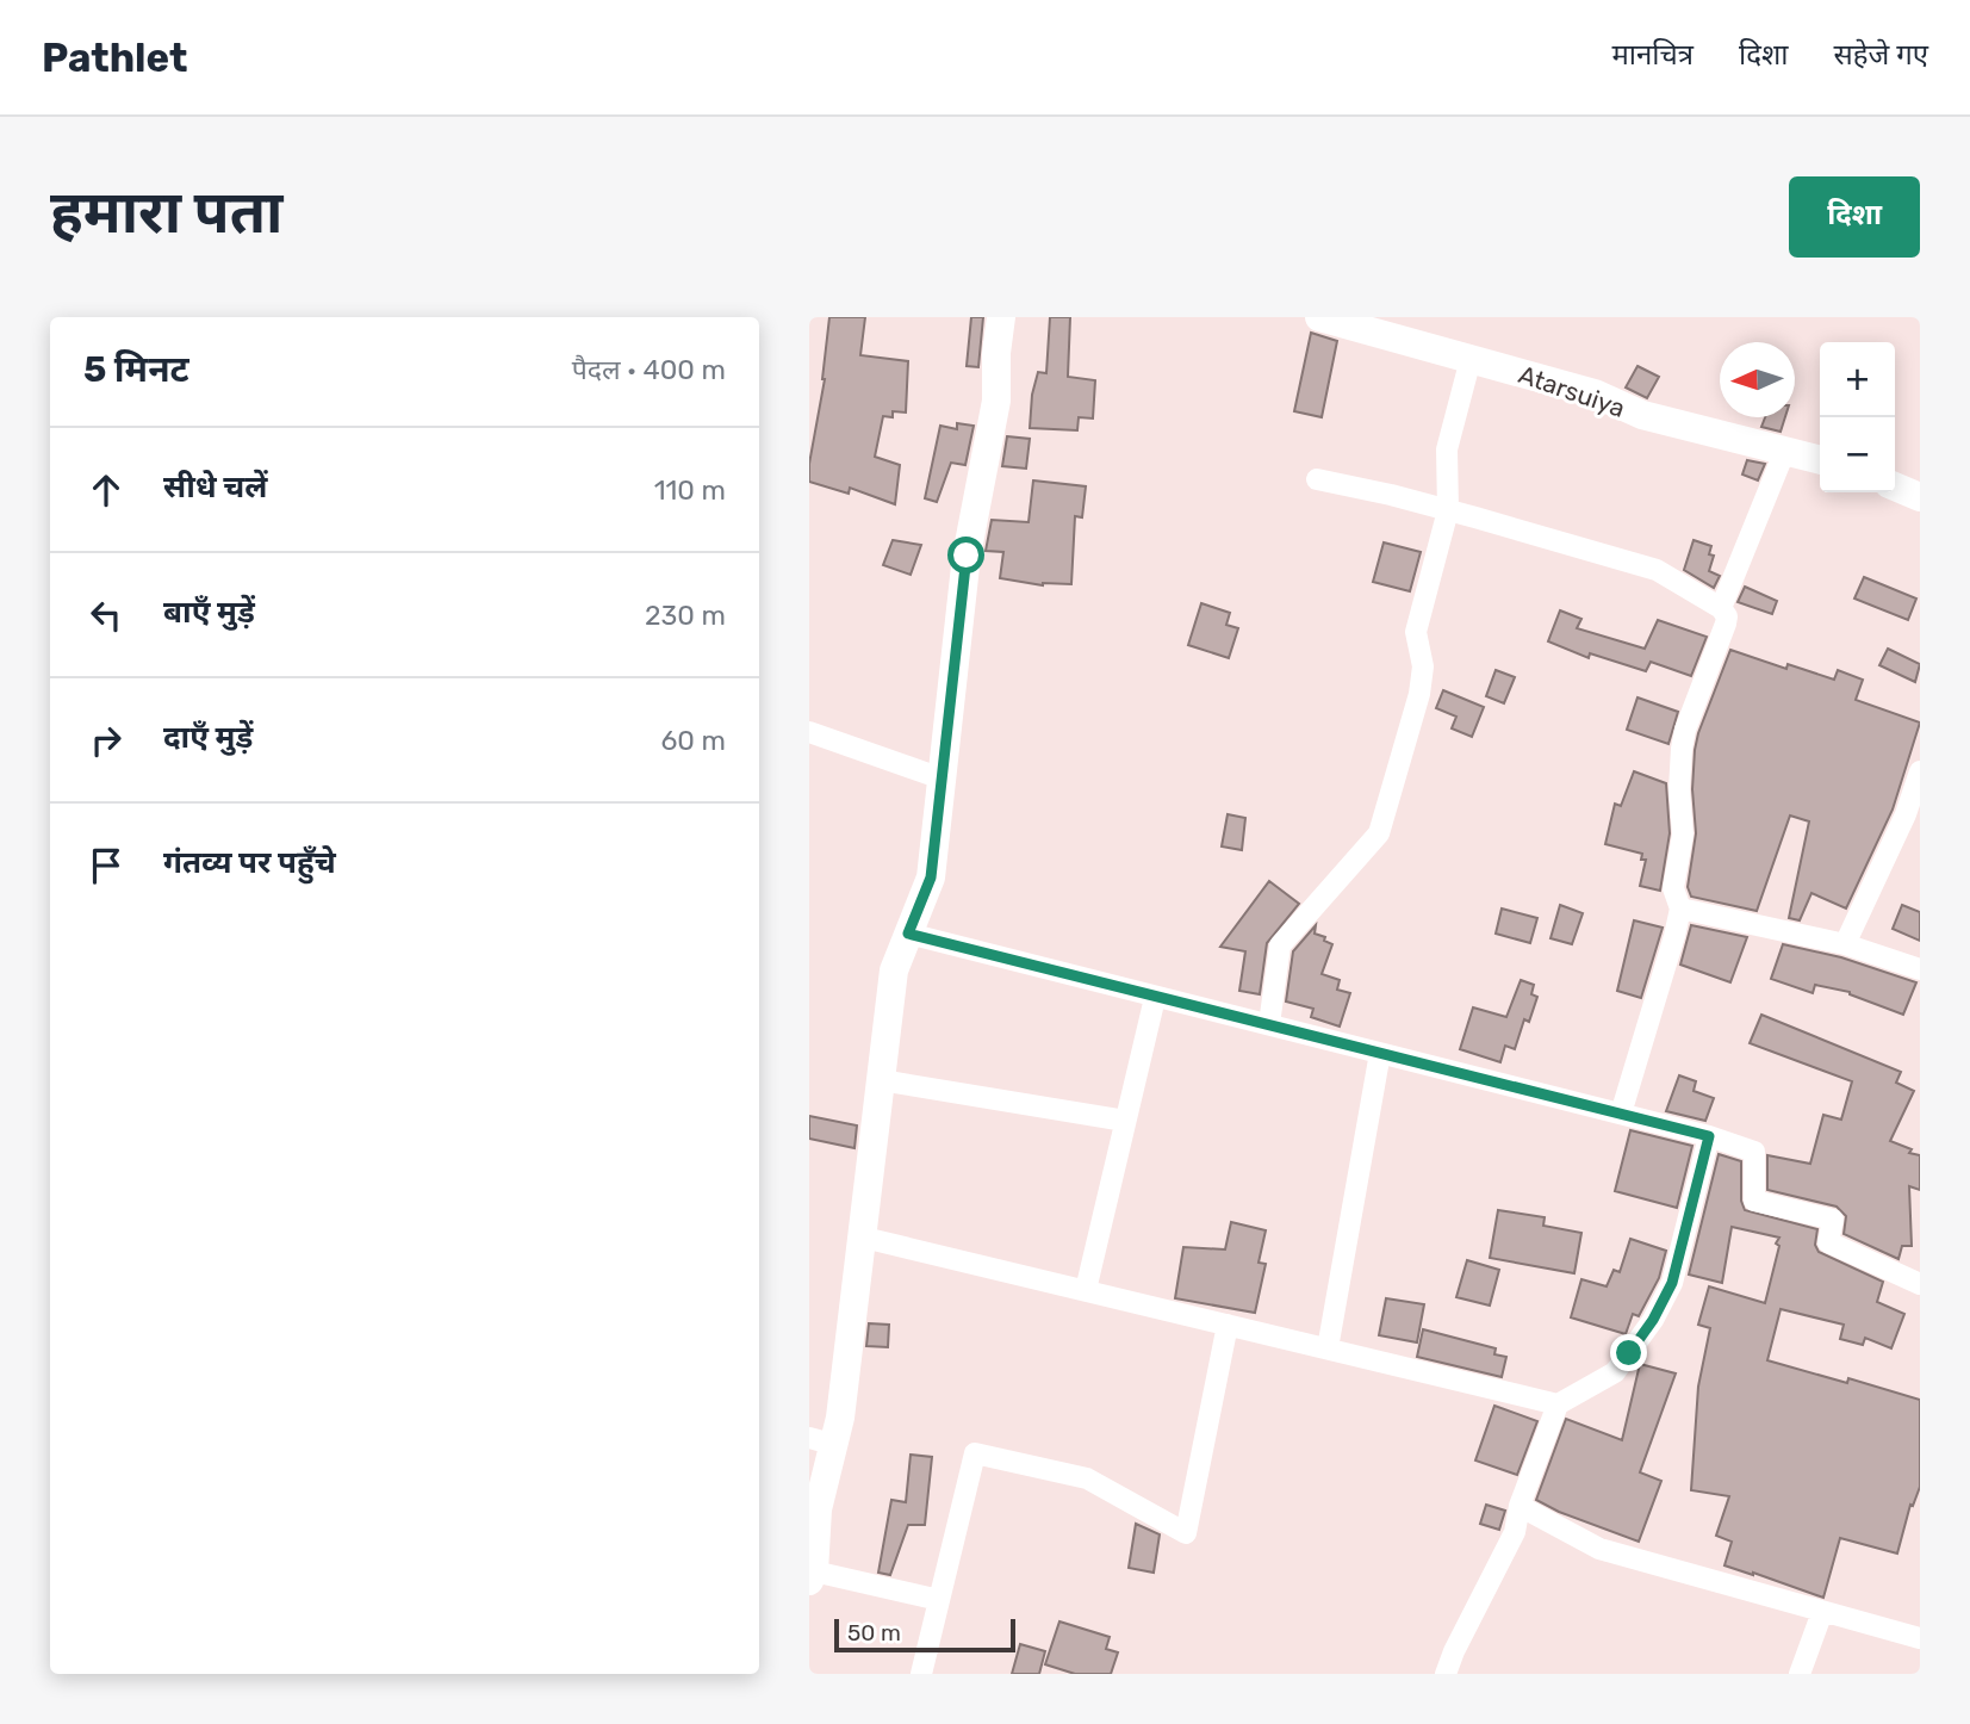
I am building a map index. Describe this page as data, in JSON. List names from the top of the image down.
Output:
{
  "streets": {
    "street": ["Atarsuiya"]
  },
  "scale_bar": "50 m",
  "north": "left",
  "page": {
    "header": "Pathlet",
    "nav": ["मानचित्र", "दिशा", "सहेजे गए"],
    "buttons": "दिशा",
    "title": "हमारा पता",
    "heading": ["5 मिनट", "पैदल · 400 m"],
    "map_buttons": ["+", "−"],
    "list": [
      ["सीधे चलें", "110 m"],
      ["बाएँ मुड़ें", "230 m"],
      ["दाएँ मुड़ें", "60 m"],
      "गंतव्य पर पहुँचे"
    ],
    "scale": "50 m"
  }
}
